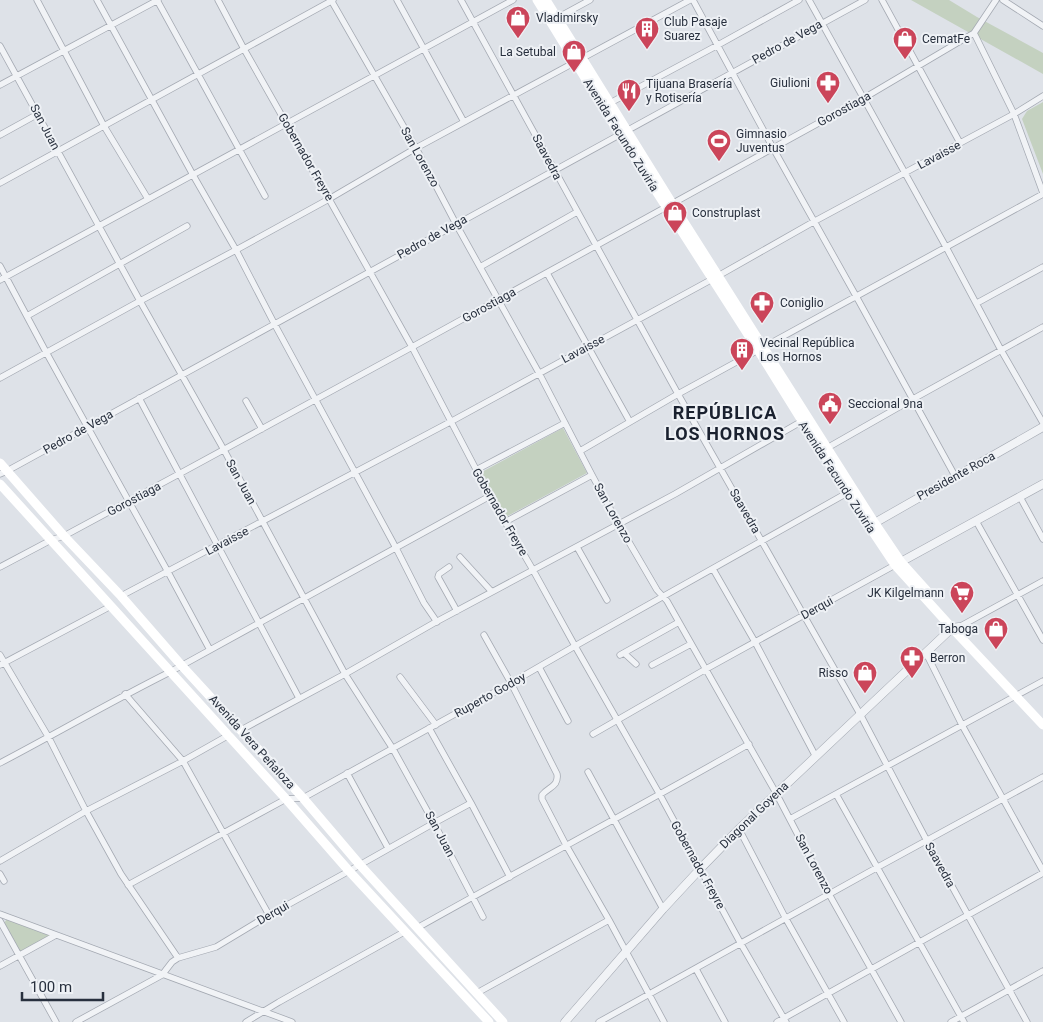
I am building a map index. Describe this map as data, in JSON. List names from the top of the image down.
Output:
{
  "streets": {
    "main road": ["Avenida Facundo Zuviría", "Avenida Vera Peñaloza"],
    "street": [
      "Pedro de Vega",
      "Gorostiaga",
      "San Juan",
      "Lavaisse",
      "Gobernador Freyre",
      "San Lorenzo",
      "Saavedra",
      "Presidente Roca",
      "Derqui",
      "Ruperto Godoy",
      "Diagonal Goyena"
    ]
  },
  "crossings": [
    ["Pedro de Vega", "San Juan"],
    ["Pedro de Vega", "Avenida Facundo Zuviría"],
    ["Pedro de Vega", "Gobernador Freyre"],
    ["Pedro de Vega", "San Lorenzo"],
    ["Pedro de Vega", "Saavedra"],
    ["Pedro de Vega", "Avenida Vera Peñaloza"],
    ["Gorostiaga", "San Juan"],
    ["Gorostiaga", "Avenida Facundo Zuviría"],
    ["Gorostiaga", "Gobernador Freyre"],
    ["Gorostiaga", "San Lorenzo"],
    ["Gorostiaga", "Saavedra"],
    ["Gorostiaga", "Avenida Vera Peñaloza"],
    ["San Juan", "Lavaisse"],
    ["San Juan", "Derqui"],
    ["San Juan", "Ruperto Godoy"],
    ["Avenida Facundo Zuviría", "Lavaisse"],
    ["Avenida Facundo Zuviría", "Presidente Roca"],
    ["Avenida Facundo Zuviría", "Derqui"],
    ["Avenida Facundo Zuviría", "Ruperto Godoy"],
    ["Avenida Facundo Zuviría", "Diagonal Goyena"],
    ["Lavaisse", "Gobernador Freyre"],
    ["Lavaisse", "San Lorenzo"],
    ["Lavaisse", "Saavedra"],
    ["Lavaisse", "Avenida Vera Peñaloza"],
    ["Gobernador Freyre", "Derqui"],
    ["Gobernador Freyre", "Ruperto Godoy"],
    ["Gobernador Freyre", "Diagonal Goyena"],
    ["San Lorenzo", "Derqui"],
    ["San Lorenzo", "Ruperto Godoy"],
    ["San Lorenzo", "Diagonal Goyena"],
    ["Saavedra", "Derqui"],
    ["Saavedra", "Ruperto Godoy"],
    ["Saavedra", "Diagonal Goyena"],
    ["Derqui", "Avenida Vera Peñaloza"],
    ["Ruperto Godoy", "Avenida Vera Peñaloza"]
  ],
  "districts": ["REPÚBLICA LOS HORNOS"],
  "places": {
    "shop": [
      "Vladimirsky",
      "CematFe",
      "La Setubal",
      "Construplast",
      "Taboga",
      "Risso"
    ],
    "building": ["Club Pasaje Suarez", "Vecinal República Los Hornos"],
    "pharmacy": ["Giulioni", "Coniglio", "Berron"],
    "restaurant": ["Tijuana Brasería y Rotisería"],
    "sports": ["Gimnasio Juventus"],
    "public building": ["Seccional 9na"],
    "supermarket": ["JK Kilgelmann"]
  },
  "scale_bar": "100 m"
}
